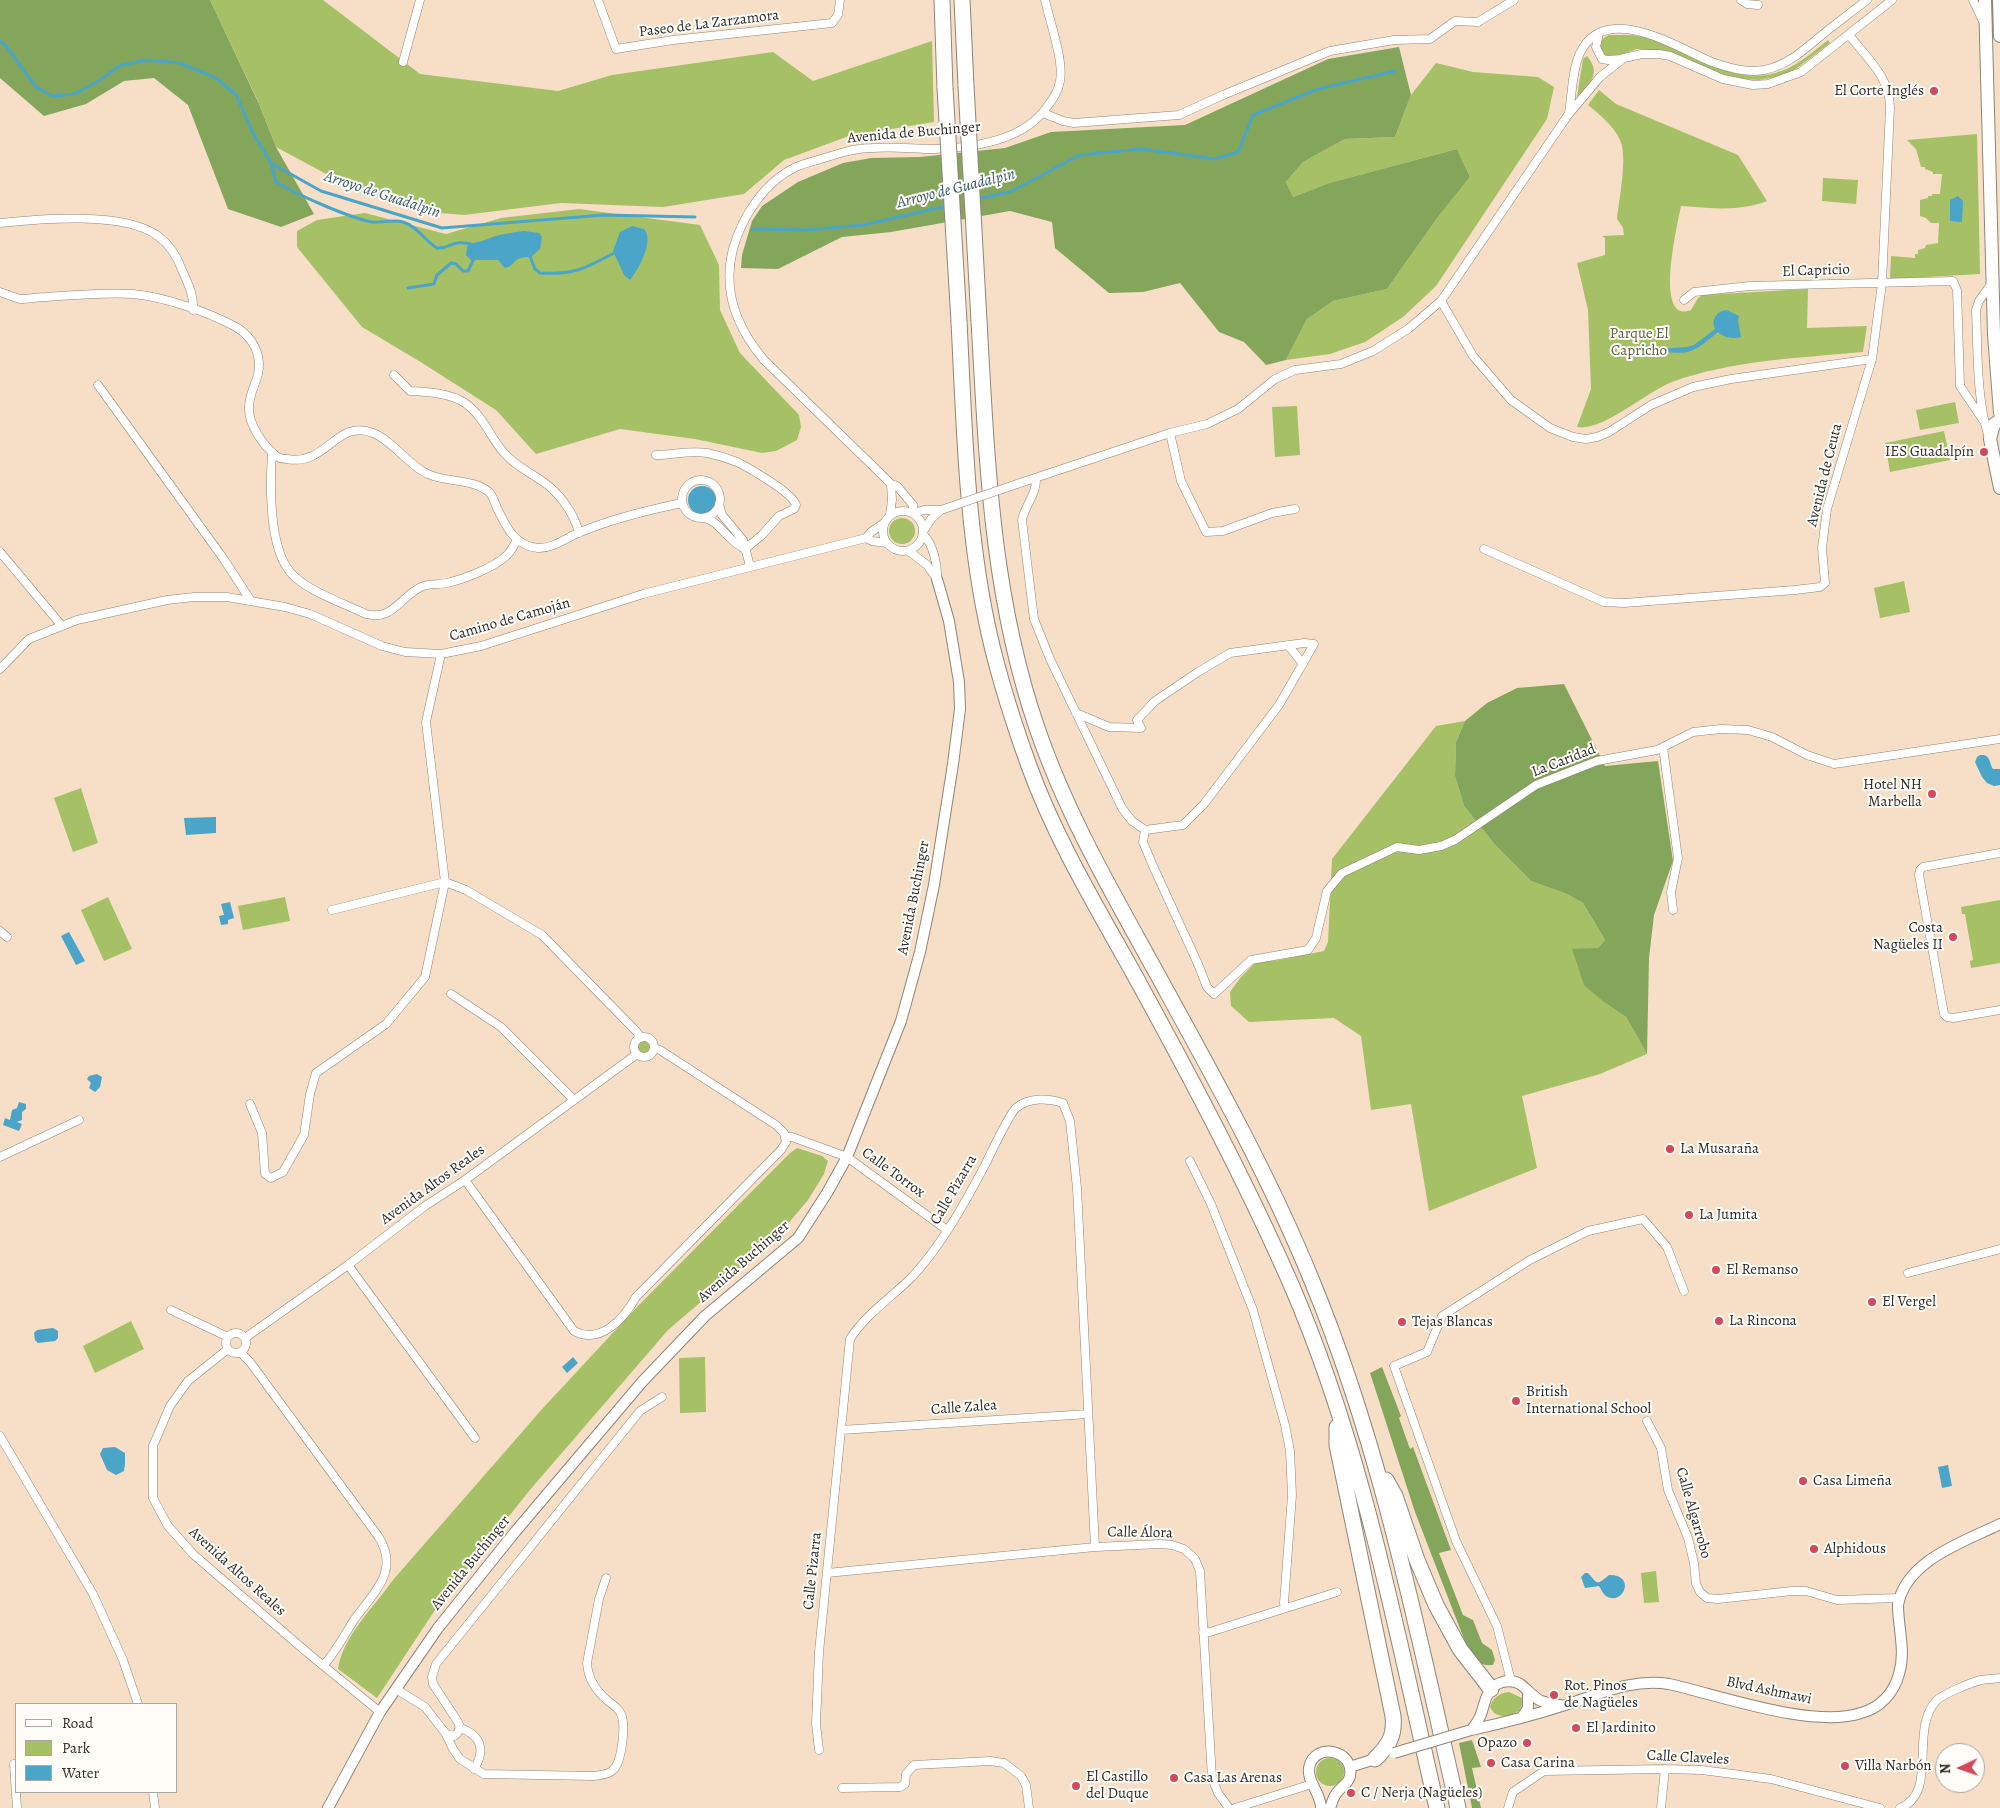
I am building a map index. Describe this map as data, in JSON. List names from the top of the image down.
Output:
{
  "streets": {
    "street": [
      "Paseo de La Zarzamora",
      "Avenida de Buchinger",
      "El Capricio",
      "Avenida de Ceuta",
      "Camino de Camoján",
      "La Caridad",
      "Avenida Buchinger",
      "Calle Torrox",
      "Avenida Altos Reales",
      "Calle Pizarra",
      "Calle Zalea",
      "Calle Algarrobo",
      "Calle Álora",
      "Blvd Ashmawi",
      "Calle Claveles"
    ]
  },
  "crossings": [
    ["Avenida de Buchinger", "Camino de Camoján"],
    ["Avenida de Buchinger", "Avenida Buchinger"],
    ["El Capricio", "Avenida de Ceuta"],
    ["Camino de Camoján", "Avenida Buchinger"],
    ["Avenida Buchinger", "Calle Torrox"],
    ["Avenida Buchinger", "Avenida Altos Reales"],
    ["Calle Torrox", "Calle Pizarra"],
    ["Calle Pizarra", "Calle Zalea"],
    ["Calle Pizarra", "Calle Álora"],
    ["Calle Algarrobo", "Blvd Ashmawi"]
  ],
  "water": ["Arroyo de Guadalpin"],
  "parks": ["Parque El Capricho"],
  "places": [
    "El Corte Inglés",
    "IES Guadalpín",
    "Hotel NH Marbella",
    "Costa Nagüeles II",
    "La Musaraña",
    "La Jumita",
    "El Remanso",
    "El Vergel",
    "La Rincona",
    "Tejas Blancas",
    "British International School",
    "Casa Limeña",
    "Alphidous",
    "Rot. Pinos de Nagüeles",
    "El Jardinito",
    "Opazo",
    "Casa Carina",
    "Villa Narbón",
    "Casa Las Arenas",
    "El Castillo del Duque",
    "C / Nerja (Nagüeles)"
  ],
  "legend": ["Road", "Park", "Water"],
  "north": "left"
}
